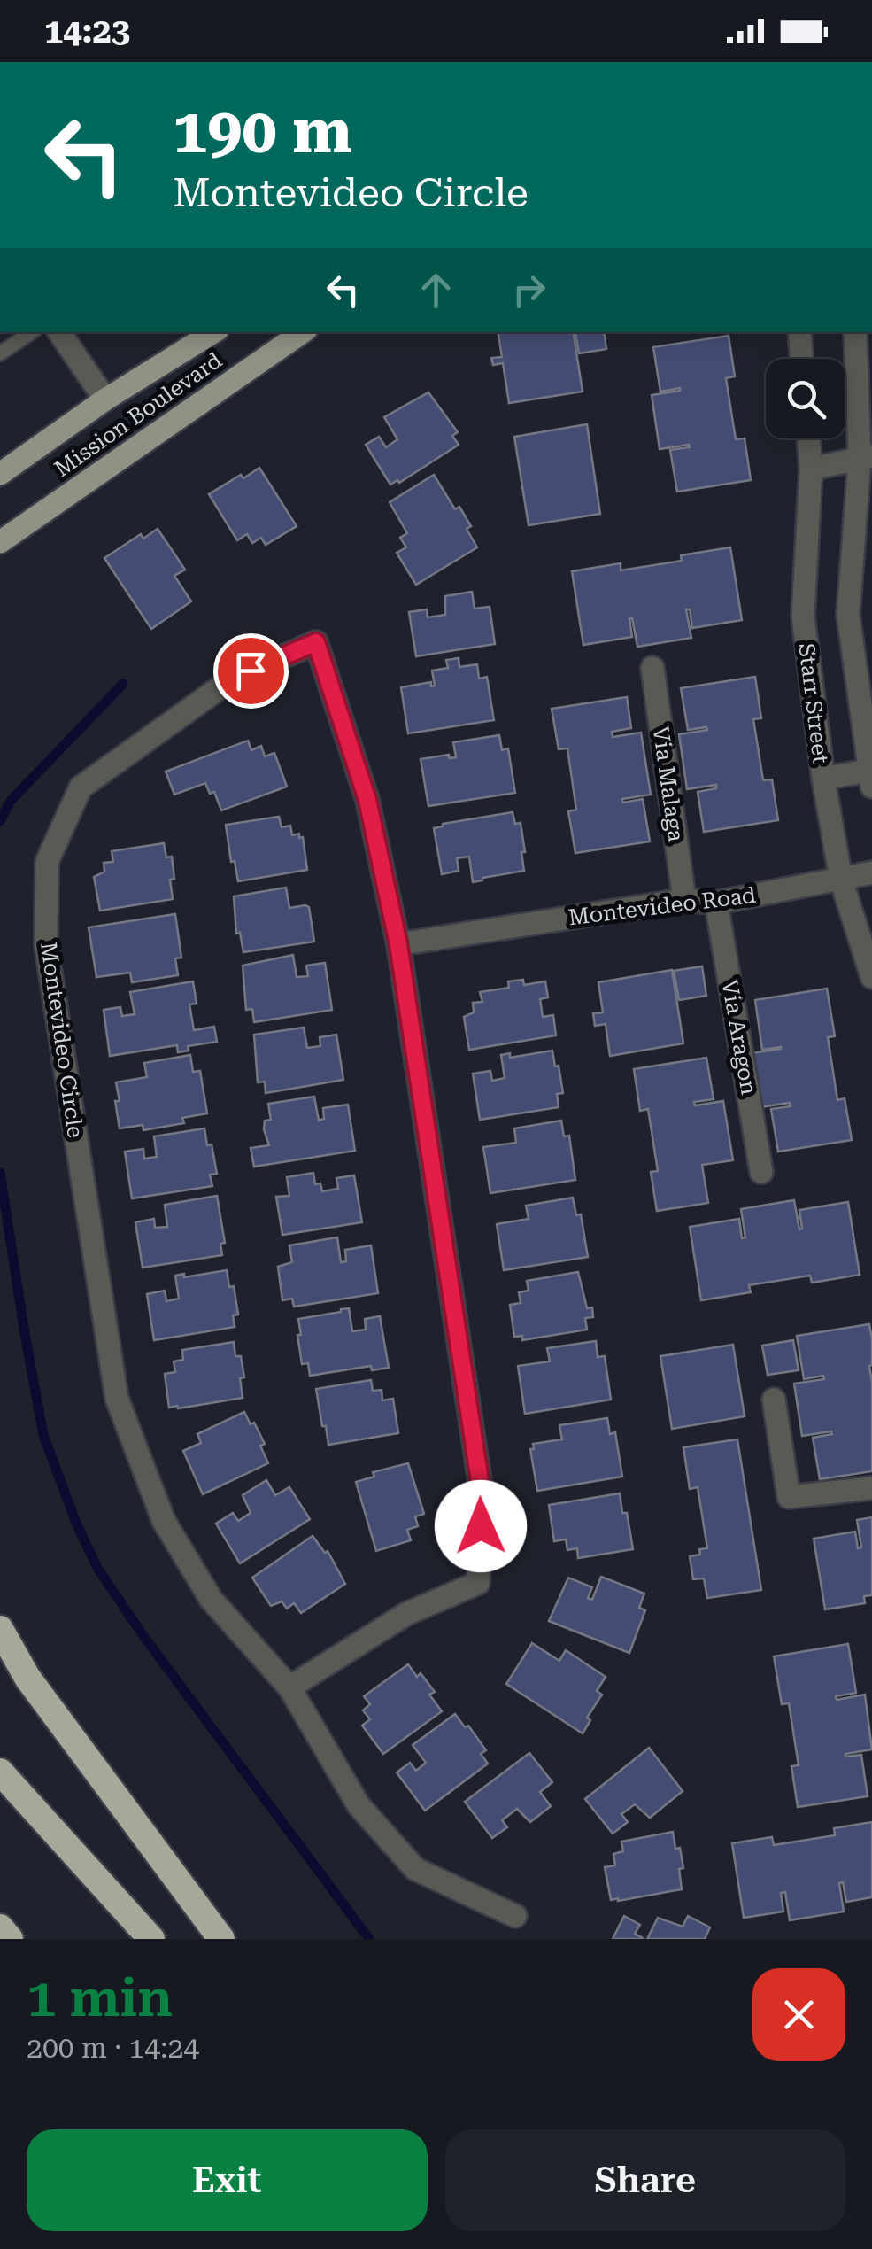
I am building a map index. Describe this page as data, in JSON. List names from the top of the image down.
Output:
{
  "streets": {
    "main road": ["Mission Boulevard"],
    "street": [
      "Starr Street",
      "Via Malaga",
      "Montevideo Road",
      "Via Aragon",
      "Montevideo Circle"
    ]
  },
  "crossings": [
    ["Starr Street", "Montevideo Road"],
    ["Via Malaga", "Montevideo Road"],
    ["Montevideo Road", "Via Aragon"],
    ["Montevideo Road", "Montevideo Circle"]
  ],
  "page": {
    "status": "14:23",
    "turn": ["190 m", "Montevideo Circle"],
    "heading": ["1 min", "200 m · 14:24"],
    "buttons": ["Exit", "Share"]
  }
}
